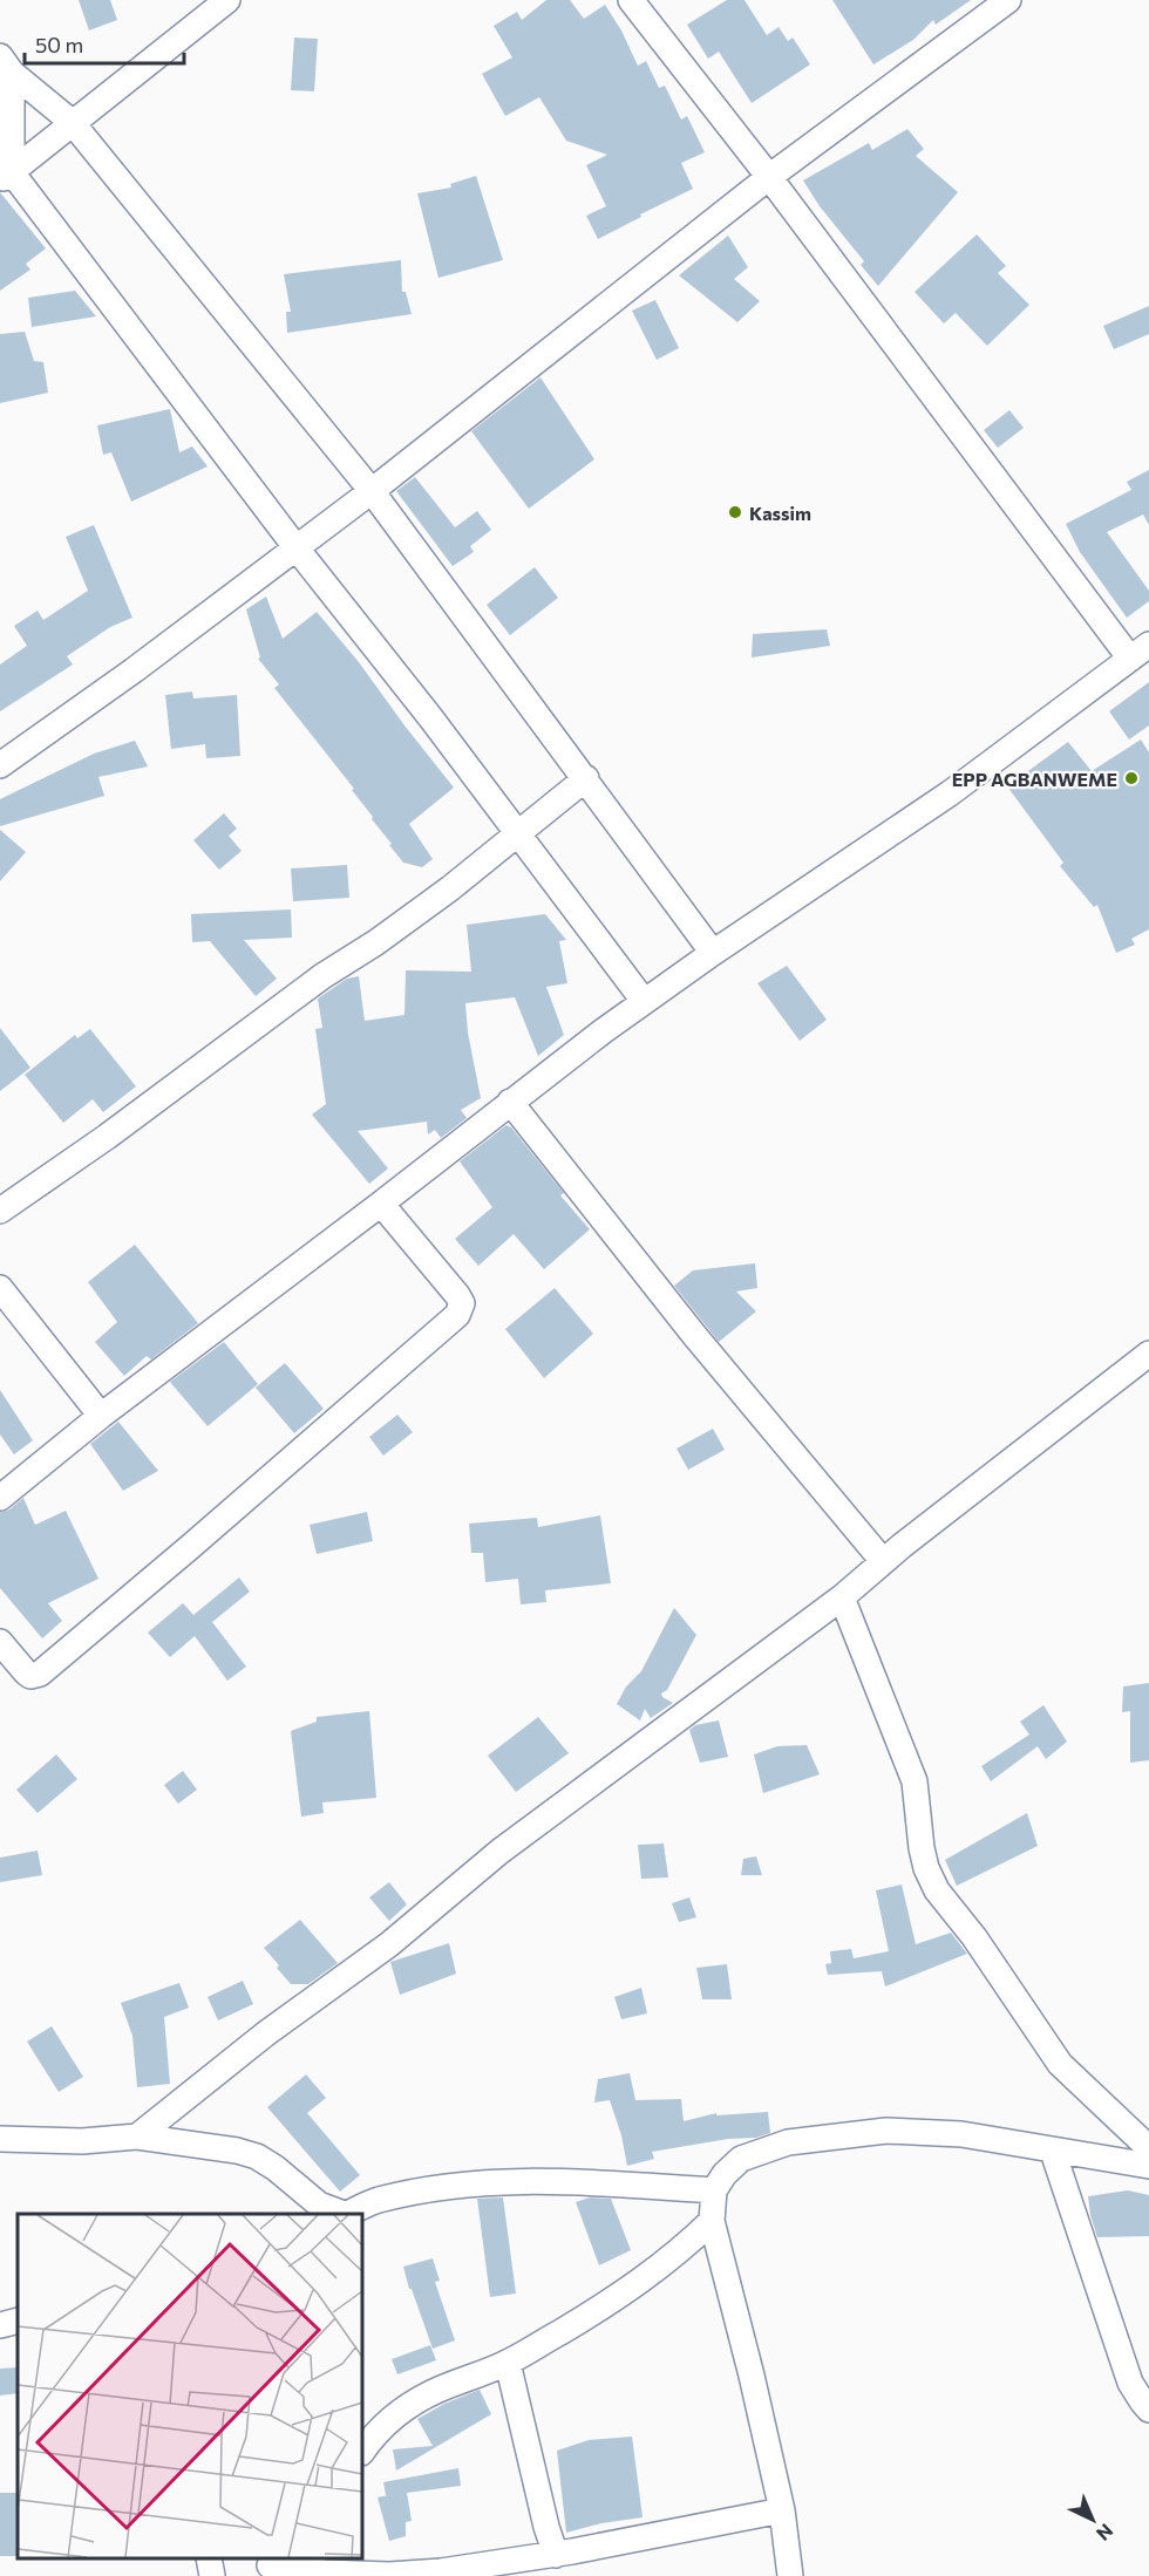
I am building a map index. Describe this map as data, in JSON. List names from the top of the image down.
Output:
{
  "places": ["Kassim", "EPP AGBANWEME"],
  "scale_bar": "50 m",
  "north": "bottom right"
}
